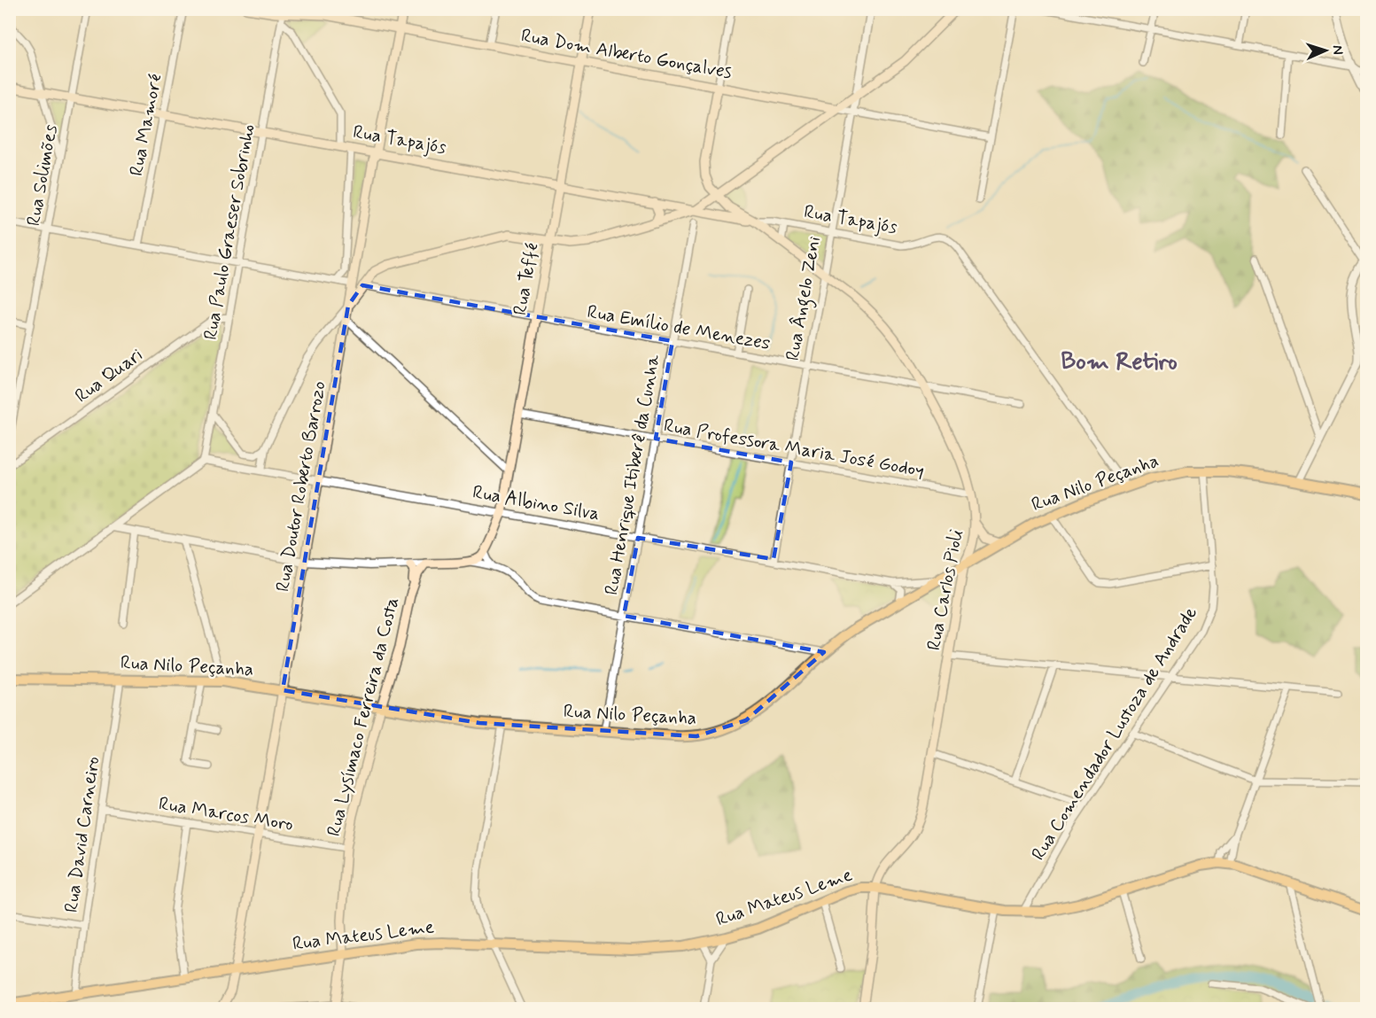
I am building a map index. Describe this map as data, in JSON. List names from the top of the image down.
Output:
{
  "streets": {
    "main road": [
      "Rua Dom Alberto Gonçalves",
      "Rua Tapajós",
      "Rua Teffé",
      "Rua Nilo Peçanha",
      "Rua Doutor Roberto Barrozo",
      "Rua Carlos Pioli",
      "Rua Lysímaco Ferreira da Costa",
      "Rua Mateus Leme"
    ],
    "street": [
      "Rua Mamoré",
      "Rua Solimões",
      "Rua Paulo Graeser Sobrinho",
      "Rua Ângelo Zeni",
      "Rua Emílio de Menezes",
      "Rua Quari",
      "Rua Professora Maria José Godoy",
      "Rua Henrique Itiberê da Cunha",
      "Rua Albino Silva",
      "Rua Comendador Lustoza de Andrade",
      "Rua Marcos Moro",
      "Rua David Carneiro"
    ]
  },
  "crossings": [
    ["Rua Dom Alberto Gonçalves", "Rua Paulo Graeser Sobrinho"],
    ["Rua Dom Alberto Gonçalves", "Rua Teffé"],
    ["Rua Dom Alberto Gonçalves", "Rua Ângelo Zeni"],
    ["Rua Dom Alberto Gonçalves", "Rua Doutor Roberto Barrozo"],
    ["Rua Mamoré", "Rua Tapajós"],
    ["Rua Tapajós", "Rua Solimões"],
    ["Rua Tapajós", "Rua Paulo Graeser Sobrinho"],
    ["Rua Tapajós", "Rua Teffé"],
    ["Rua Tapajós", "Rua Ângelo Zeni"],
    ["Rua Tapajós", "Rua Nilo Peçanha"],
    ["Rua Tapajós", "Rua Doutor Roberto Barrozo"],
    ["Rua Tapajós", "Rua Carlos Pioli"],
    ["Rua Paulo Graeser Sobrinho", "Rua Quari"],
    ["Rua Paulo Graeser Sobrinho", "Rua Albino Silva"],
    ["Rua Teffé", "Rua Emílio de Menezes"],
    ["Rua Teffé", "Rua Professora Maria José Godoy"],
    ["Rua Teffé", "Rua Albino Silva"],
    ["Rua Ângelo Zeni", "Rua Emílio de Menezes"],
    ["Rua Ângelo Zeni", "Rua Professora Maria José Godoy"],
    ["Rua Ângelo Zeni", "Rua Albino Silva"],
    ["Rua Ângelo Zeni", "Rua Carlos Pioli"],
    ["Rua Emílio de Menezes", "Rua Henrique Itiberê da Cunha"],
    ["Rua Emílio de Menezes", "Rua Carlos Pioli"],
    ["Rua Professora Maria José Godoy", "Rua Henrique Itiberê da Cunha"],
    ["Rua Professora Maria José Godoy", "Rua Carlos Pioli"],
    ["Rua Henrique Itiberê da Cunha", "Rua Nilo Peçanha"],
    ["Rua Henrique Itiberê da Cunha", "Rua Albino Silva"],
    ["Rua Nilo Peçanha", "Rua Doutor Roberto Barrozo"],
    ["Rua Nilo Peçanha", "Rua Albino Silva"],
    ["Rua Nilo Peçanha", "Rua Carlos Pioli"],
    ["Rua Nilo Peçanha", "Rua Lysímaco Ferreira da Costa"],
    ["Rua Nilo Peçanha", "Rua Comendador Lustoza de Andrade"],
    ["Rua Nilo Peçanha", "Rua David Carneiro"],
    ["Rua Doutor Roberto Barrozo", "Rua Albino Silva"],
    ["Rua Doutor Roberto Barrozo", "Rua Marcos Moro"],
    ["Rua Doutor Roberto Barrozo", "Rua Mateus Leme"],
    ["Rua Carlos Pioli", "Rua Mateus Leme"],
    ["Rua Lysímaco Ferreira da Costa", "Rua Marcos Moro"],
    ["Rua Lysímaco Ferreira da Costa", "Rua Mateus Leme"],
    ["Rua Comendador Lustoza de Andrade", "Rua Mateus Leme"],
    ["Rua Marcos Moro", "Rua David Carneiro"],
    ["Rua David Carneiro", "Rua Mateus Leme"]
  ],
  "districts": ["Bom Retiro"],
  "north": "right"
}
